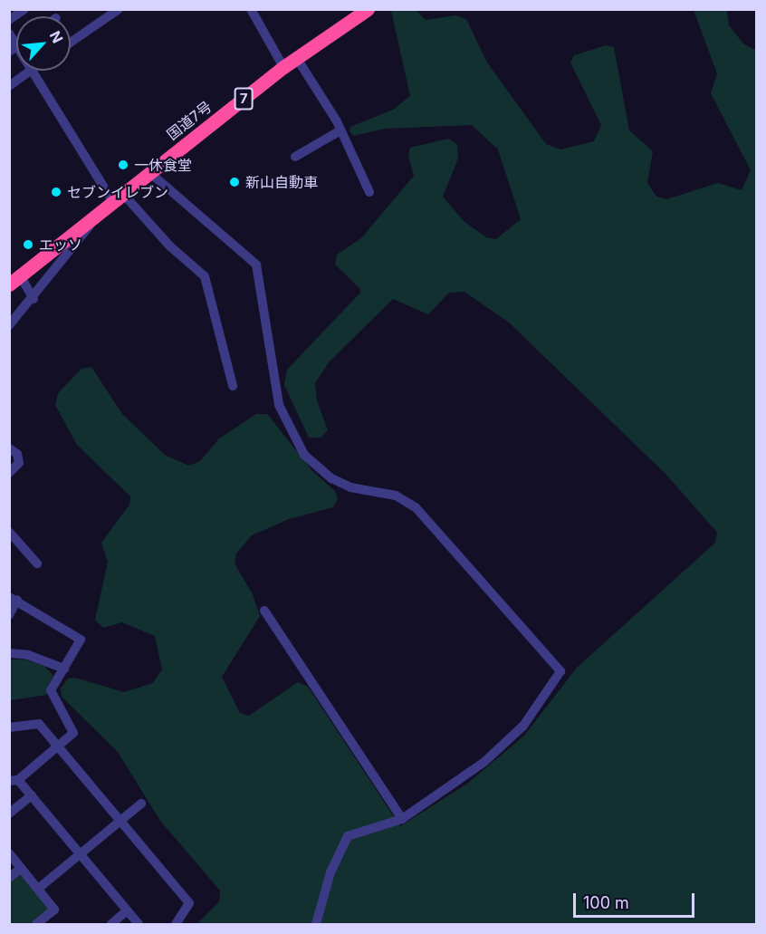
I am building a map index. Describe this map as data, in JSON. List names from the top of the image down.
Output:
{
  "streets": {
    "highway": ["7", "国道7号"]
  },
  "places": [
    "一休食堂",
    "新山自動車",
    "セブンイレブン",
    "エッソ"
  ],
  "scale_bar": "100 m",
  "north": "top right"
}
